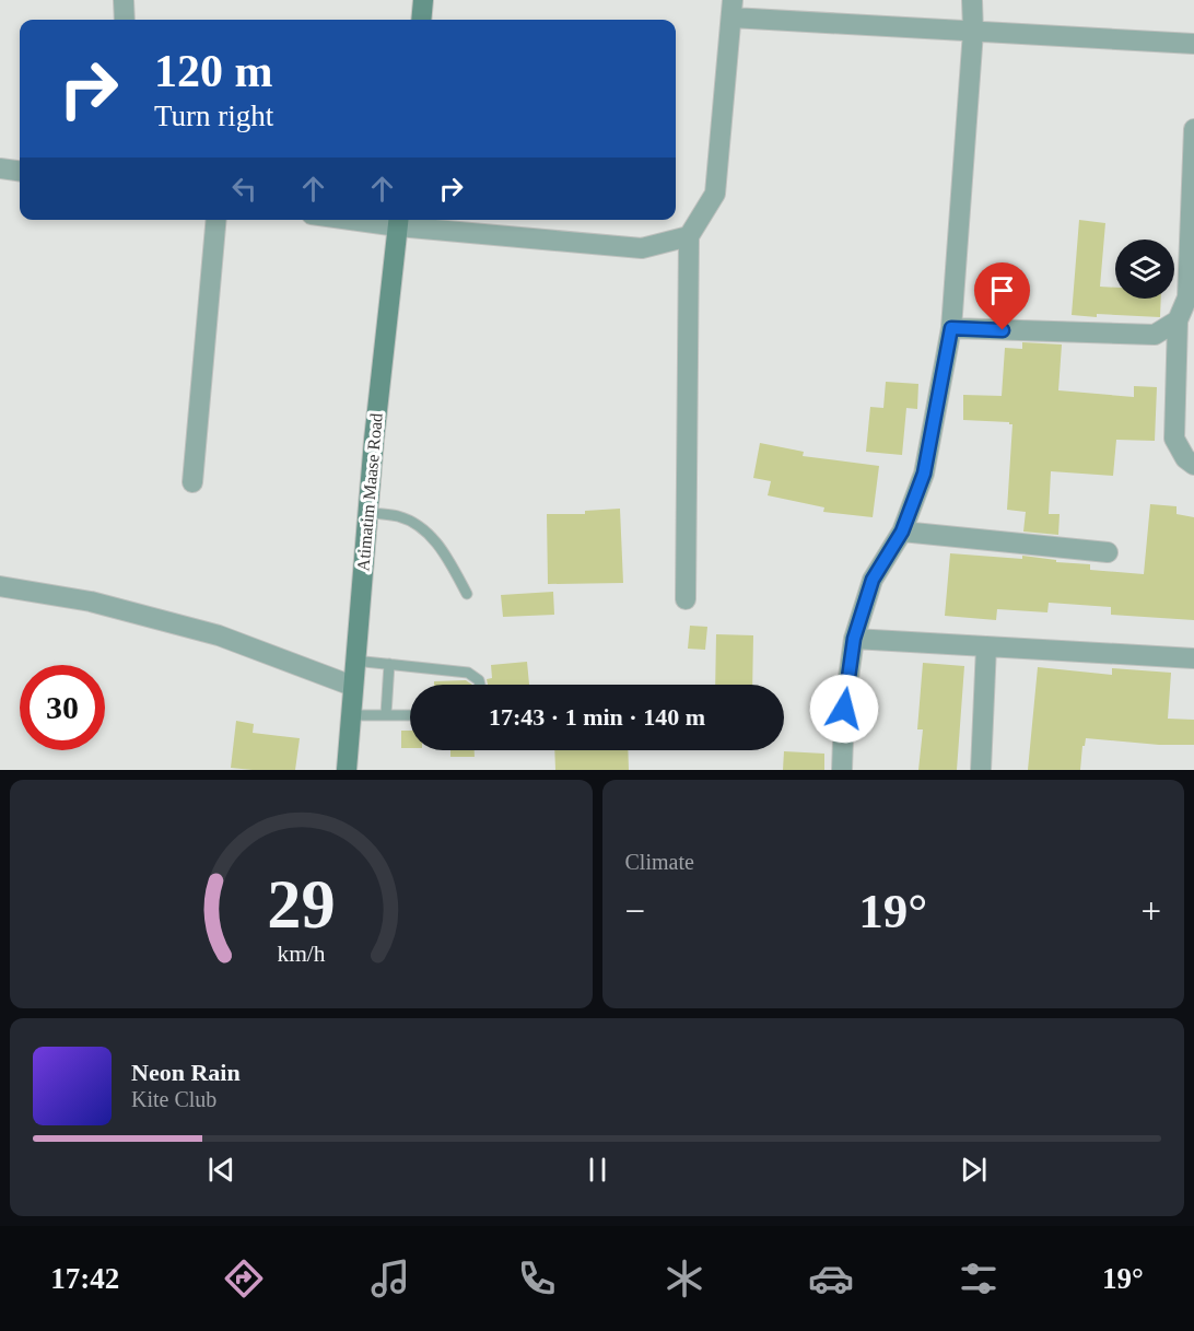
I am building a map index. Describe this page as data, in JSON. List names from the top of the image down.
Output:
{
  "streets": {
    "main road": ["Atimatim Maase Road"]
  },
  "page": {
    "turn": ["120 m", "Turn right"],
    "limit": "30",
    "trip": "17:43 · 1 min · 140 m",
    "tile": "Climate",
    "heat": ["−", "19°", "+"],
    "song": ["Neon Rain", "Kite Club"],
    "tabs": ["17:42", "19°"],
    "gauge": ["29", "km/h"]
  }
}
